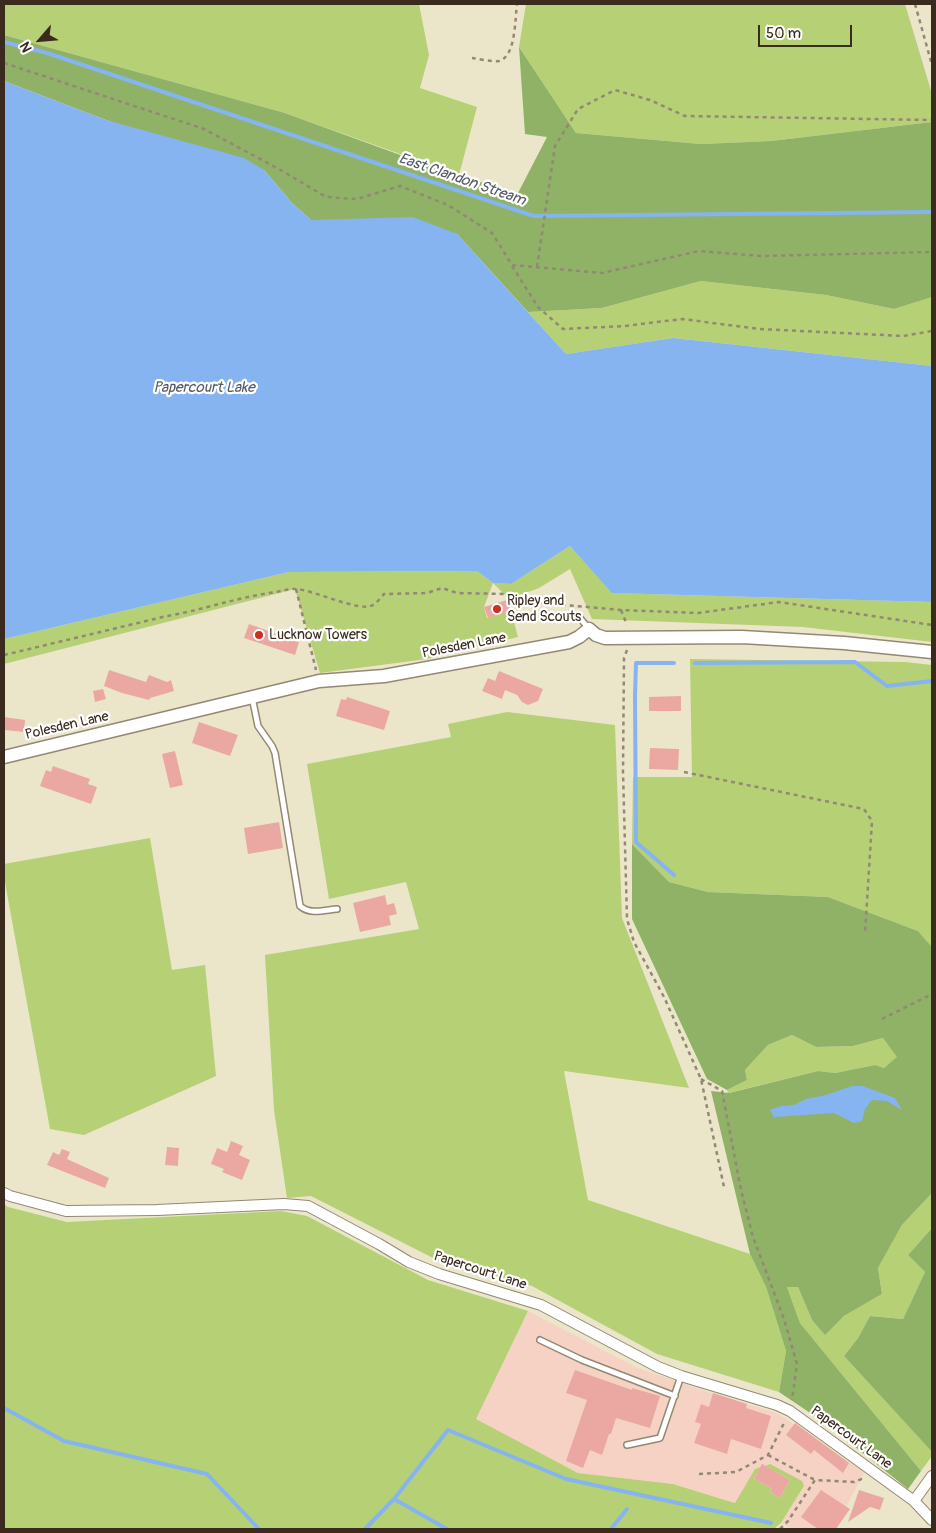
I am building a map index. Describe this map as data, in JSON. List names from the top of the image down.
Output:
{
  "streets": {
    "street": ["Polesden Lane", "Papercourt Lane"]
  },
  "water": ["East Clandon Stream", "Papercourt Lake"],
  "places": ["Ripley and Send Scouts", "Lucknow Towers"],
  "scale_bar": "50 m",
  "north": "bottom left"
}
